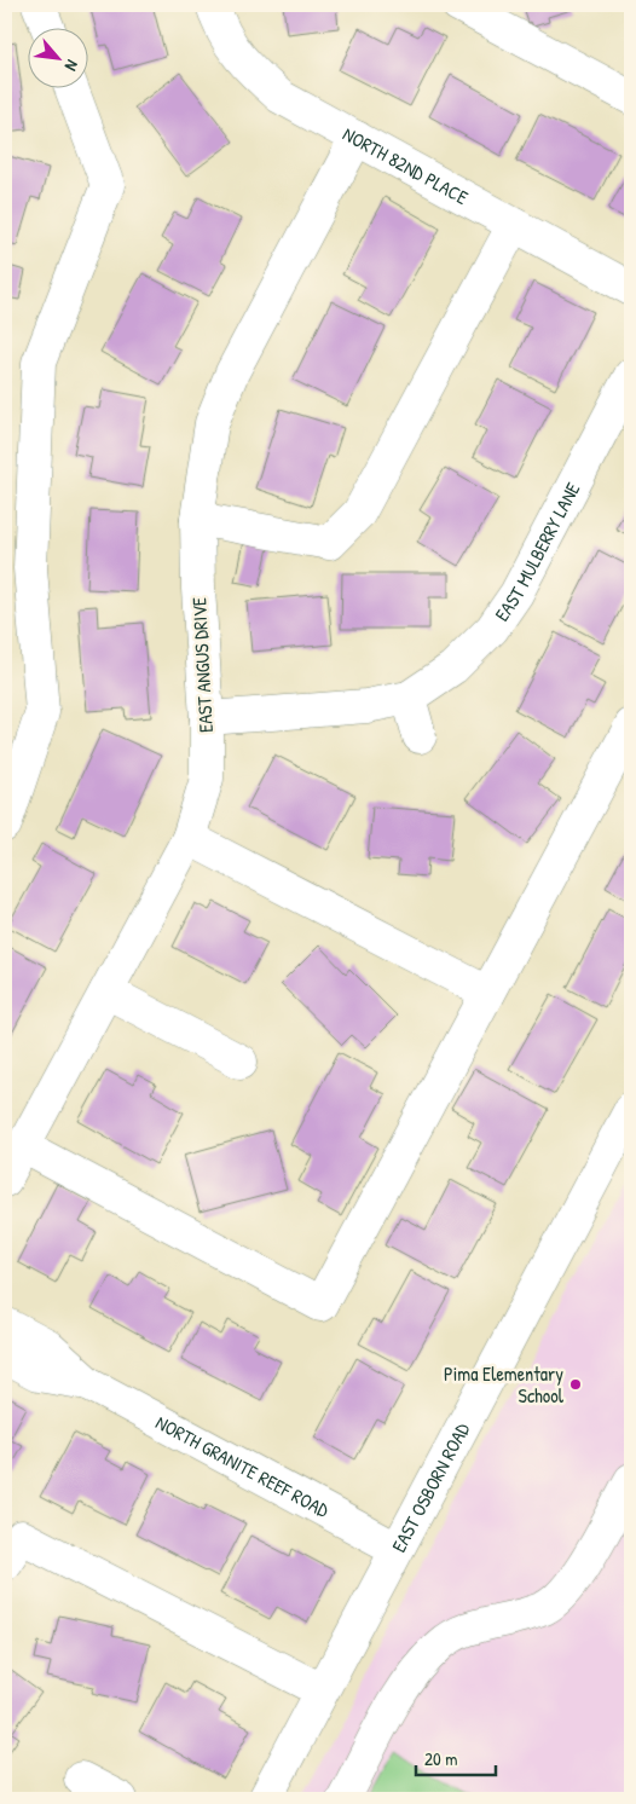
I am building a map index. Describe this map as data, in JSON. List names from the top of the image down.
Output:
{
  "streets": {
    "street": [
      "NORTH 82ND PLACE",
      "EAST MULBERRY LANE",
      "EAST ANGUS DRIVE",
      "NORTH GRANITE REEF ROAD",
      "EAST OSBORN ROAD"
    ]
  },
  "crossings": [
    ["NORTH 82ND PLACE", "EAST ANGUS DRIVE"],
    ["EAST MULBERRY LANE", "EAST ANGUS DRIVE"],
    ["NORTH GRANITE REEF ROAD", "EAST OSBORN ROAD"]
  ],
  "places": ["Pima Elementary School"],
  "scale_bar": "20 m",
  "north": "bottom right"
}
